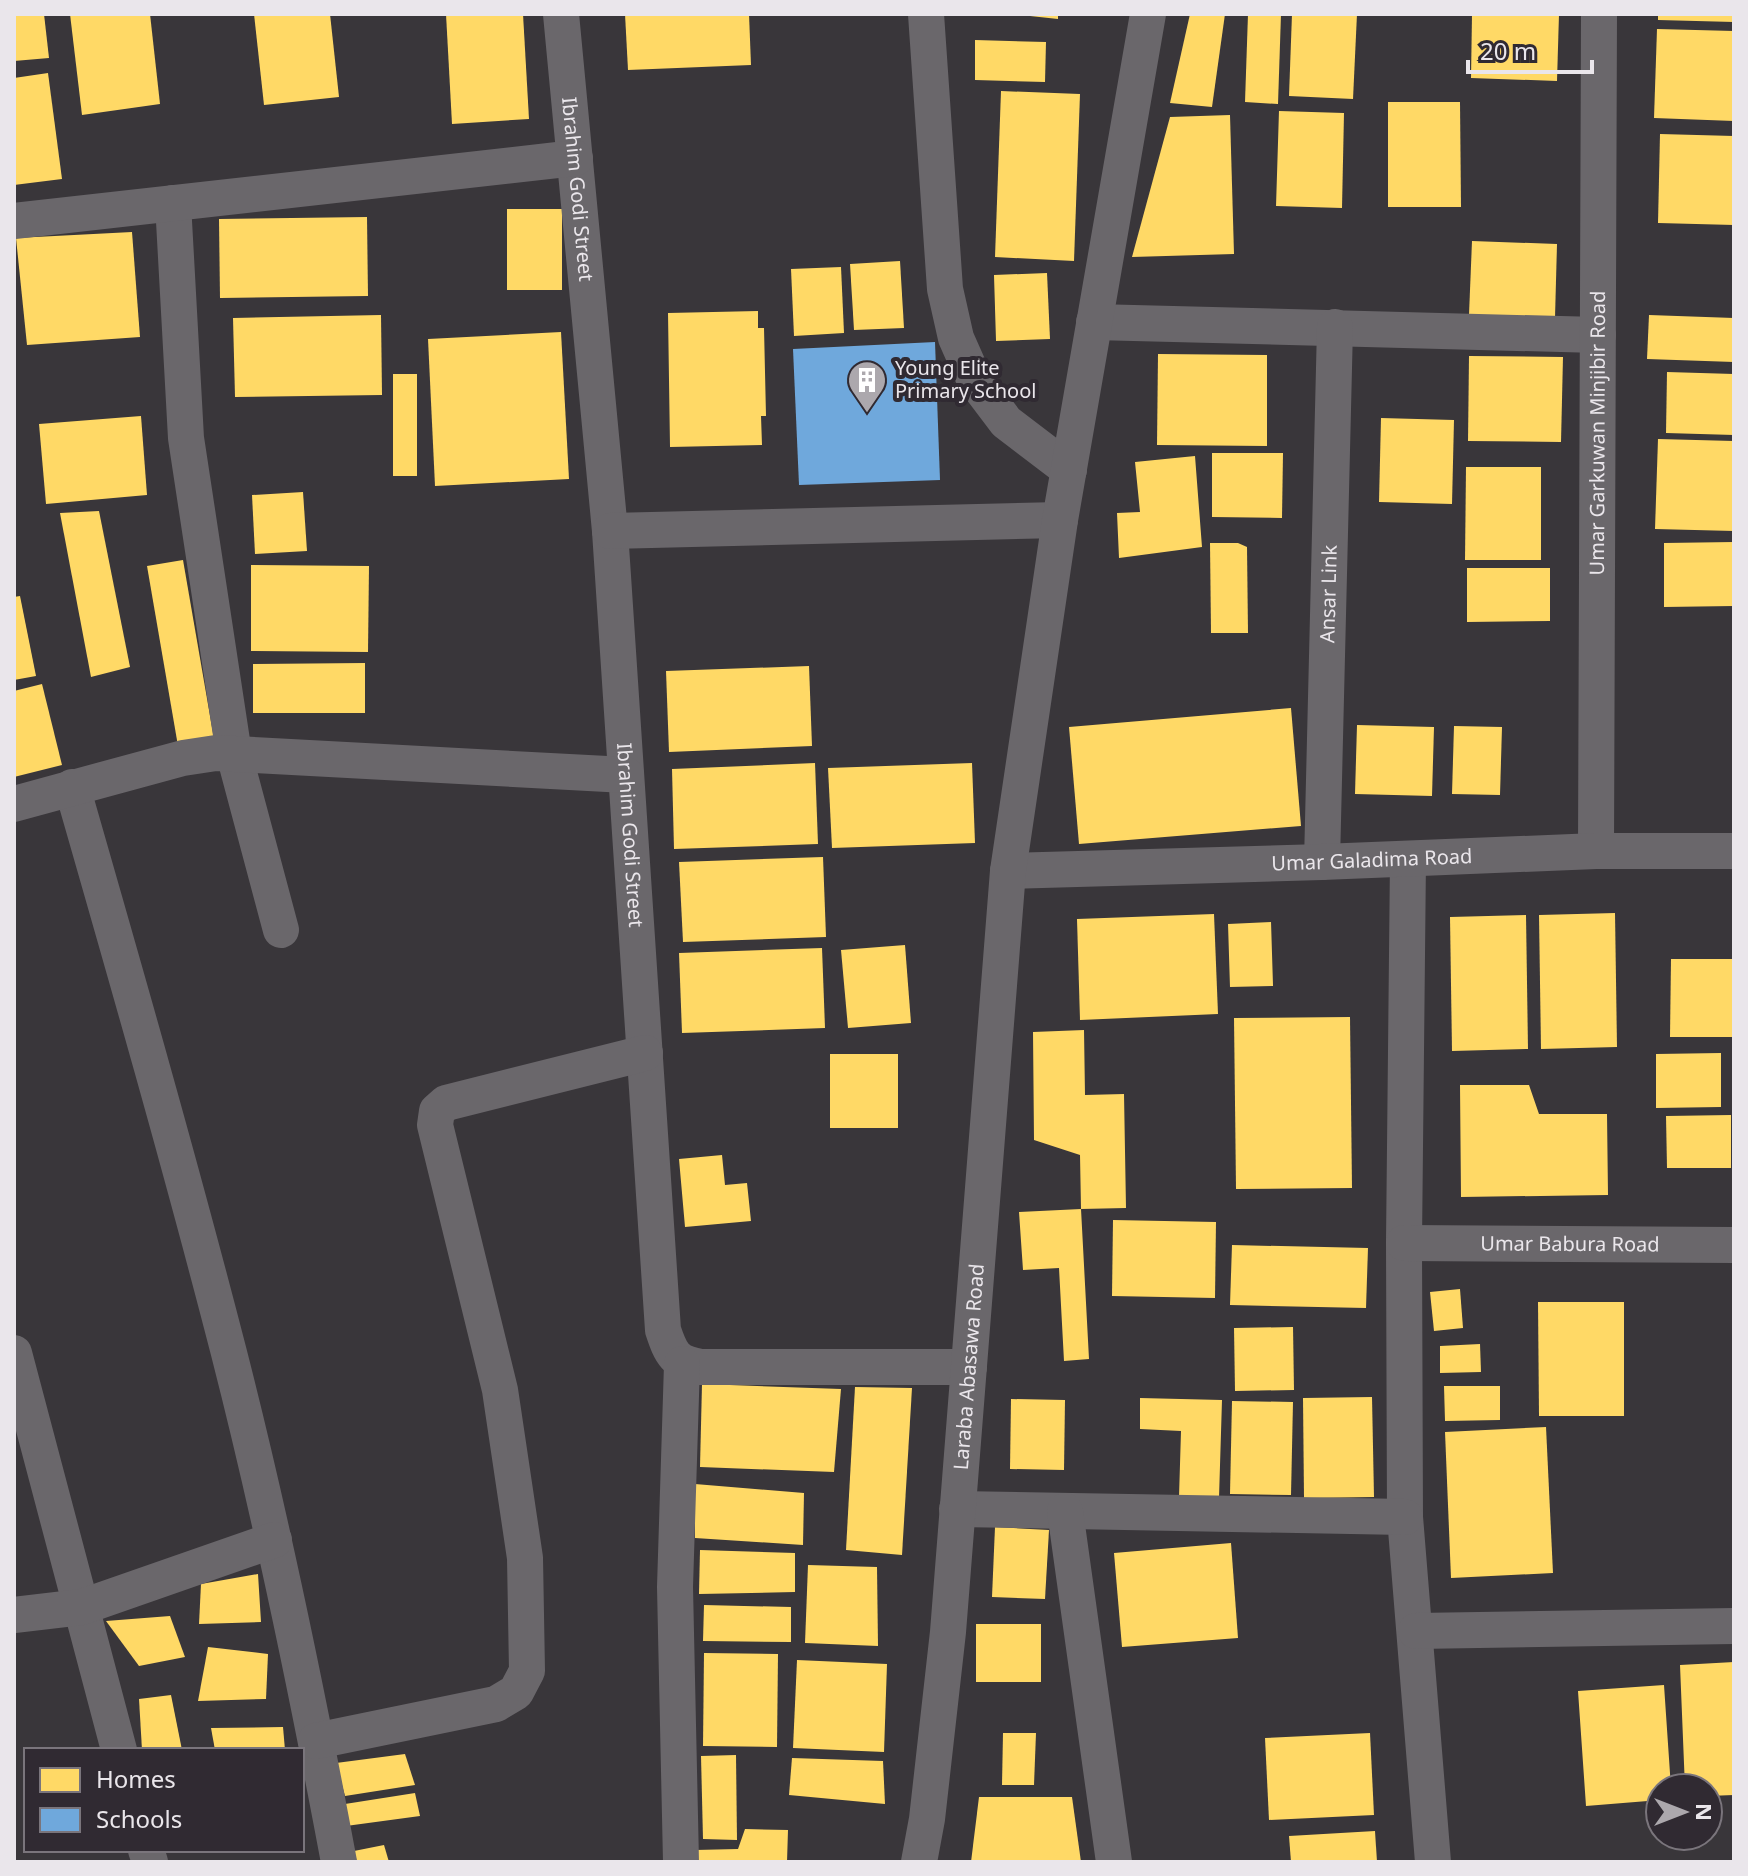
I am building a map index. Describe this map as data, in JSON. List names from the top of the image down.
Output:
{
  "streets": {
    "street": [
      "Ibrahim Godi Street",
      "Umar Garkuwan Minjibir Road",
      "Ansar Link",
      "Umar Galadima Road",
      "Umar Babura Road",
      "Laraba Abasawa Road"
    ]
  },
  "crossings": [
    ["Umar Garkuwan Minjibir Road", "Umar Galadima Road"],
    ["Ansar Link", "Umar Galadima Road"],
    ["Umar Galadima Road", "Laraba Abasawa Road"]
  ],
  "places": {
    "building": ["Young Elite Primary School"]
  },
  "legend": ["Homes", "Schools"],
  "scale_bar": "20 m",
  "north": "right"
}
